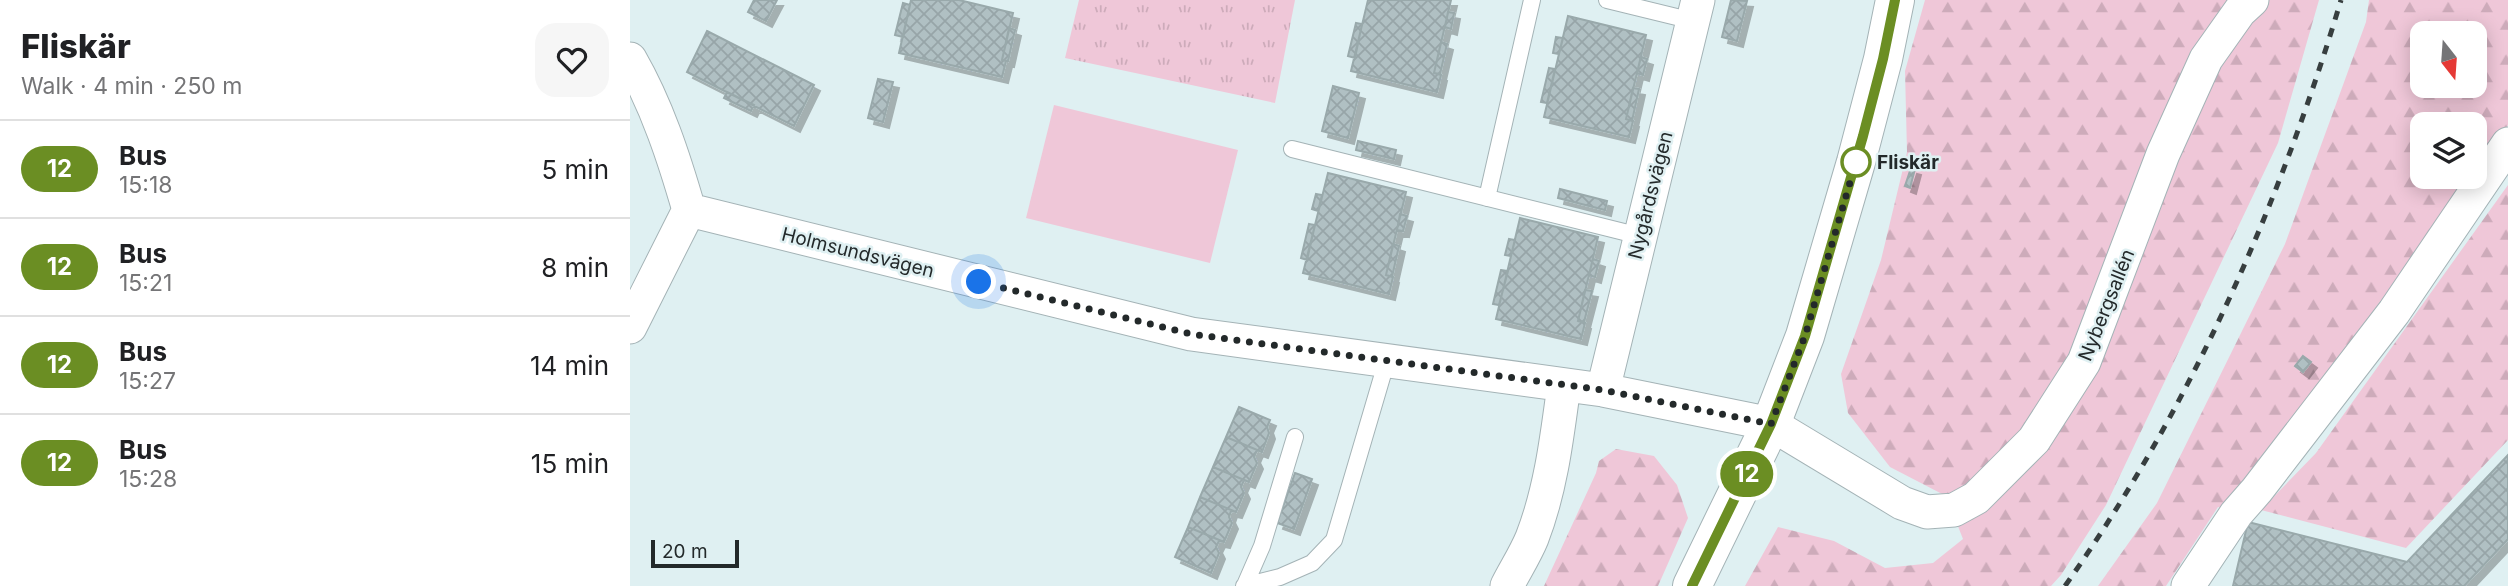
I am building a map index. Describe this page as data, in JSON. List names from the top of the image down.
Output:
{
  "streets": {
    "street": ["Nygårdsvägen", "Holmsundsvägen", "Nybergsallén"]
  },
  "crossings": [
    ["Nygårdsvägen", "Holmsundsvägen"],
    ["Holmsundsvägen", "Nybergsallén"]
  ],
  "places": ["Fliskär"],
  "lines": ["bus line 12"],
  "scale_bar": "20 m",
  "north": "bottom",
  "page": {
    "heading": ["Fliskär", "Walk · 4 min · 250 m"],
    "on_map": "12",
    "list": [
      {
        "mark": "12",
        "name": "Bus",
        "note": "15:18",
        "value": "5 min"
      },
      {
        "mark": "12",
        "name": "Bus",
        "note": "15:21",
        "value": "8 min"
      },
      {
        "mark": "12",
        "name": "Bus",
        "note": "15:27",
        "value": "14 min"
      },
      {
        "mark": "12",
        "name": "Bus",
        "note": "15:28",
        "value": "15 min"
      }
    ],
    "scale": "20 m"
  }
}
